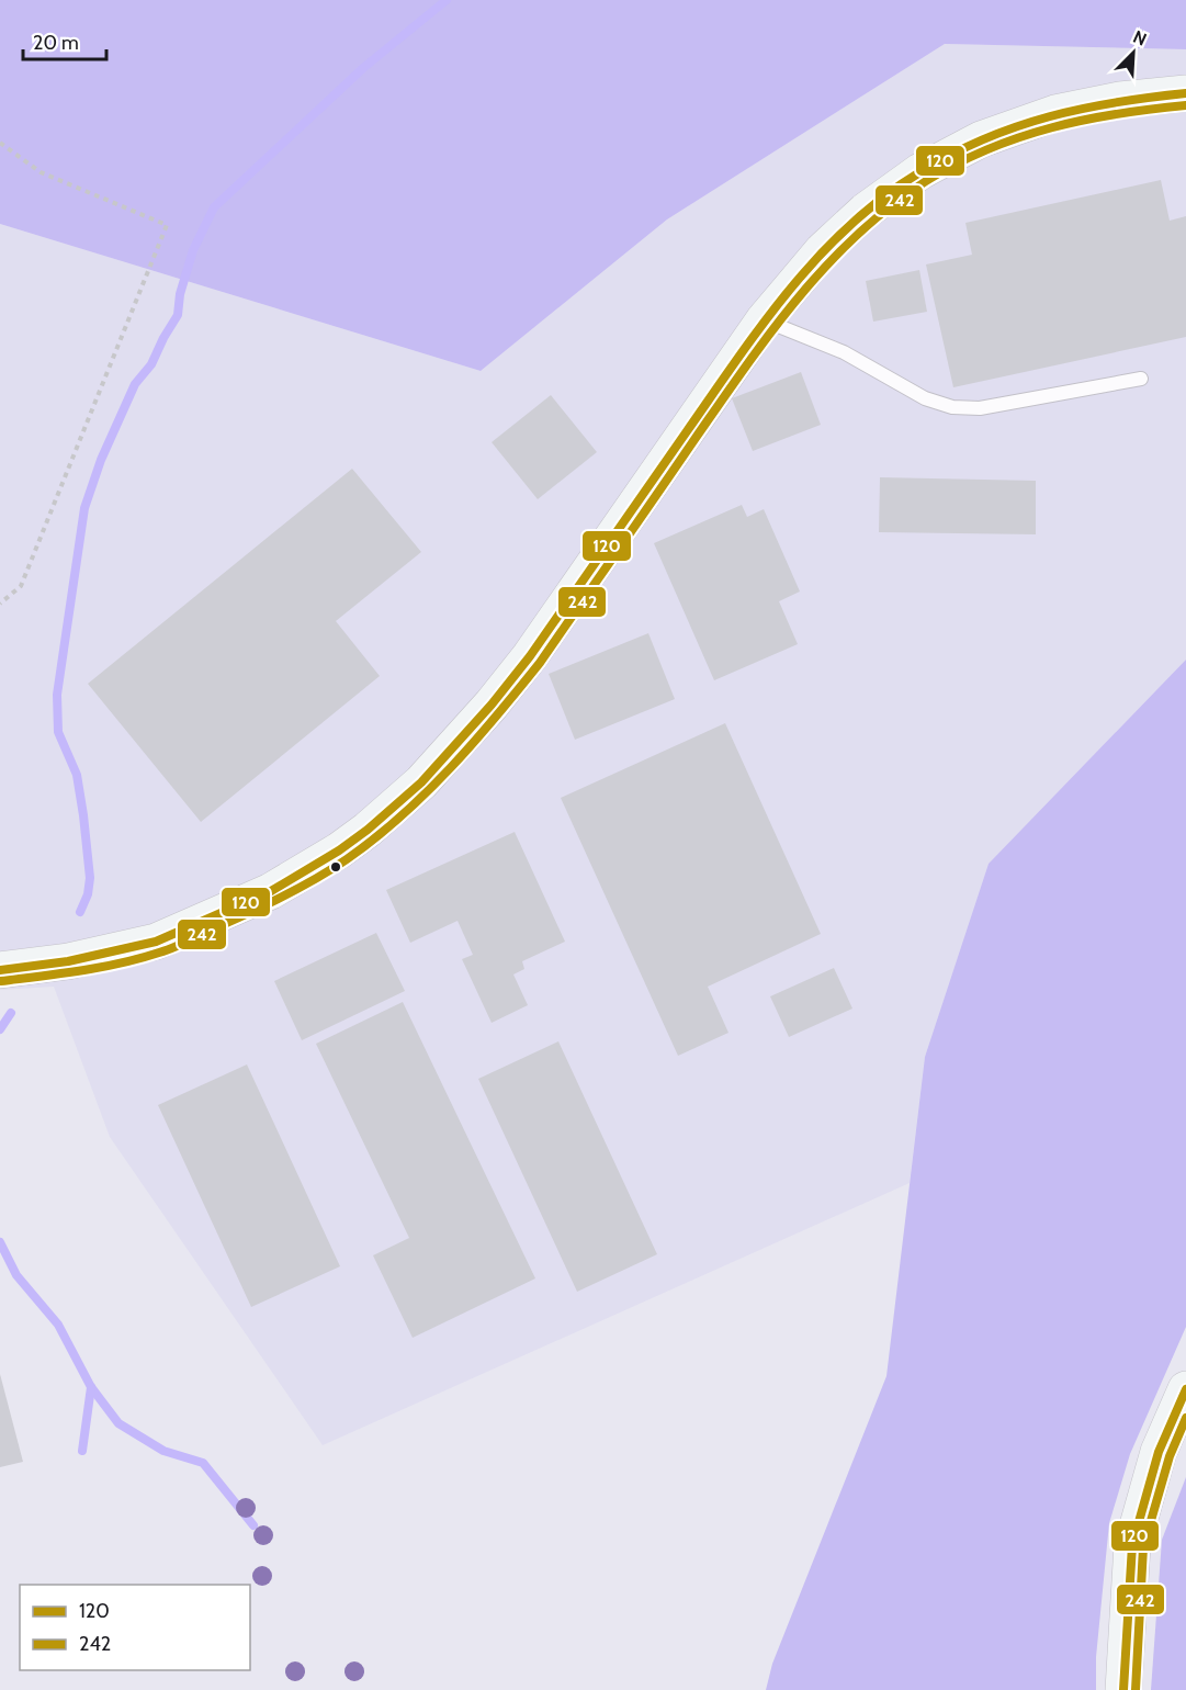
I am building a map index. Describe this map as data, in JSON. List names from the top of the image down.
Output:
{
  "lines": ["transit line 120", "transit line 242"],
  "legend": ["120", "242"],
  "scale_bar": "20 m",
  "north": "top right"
}
